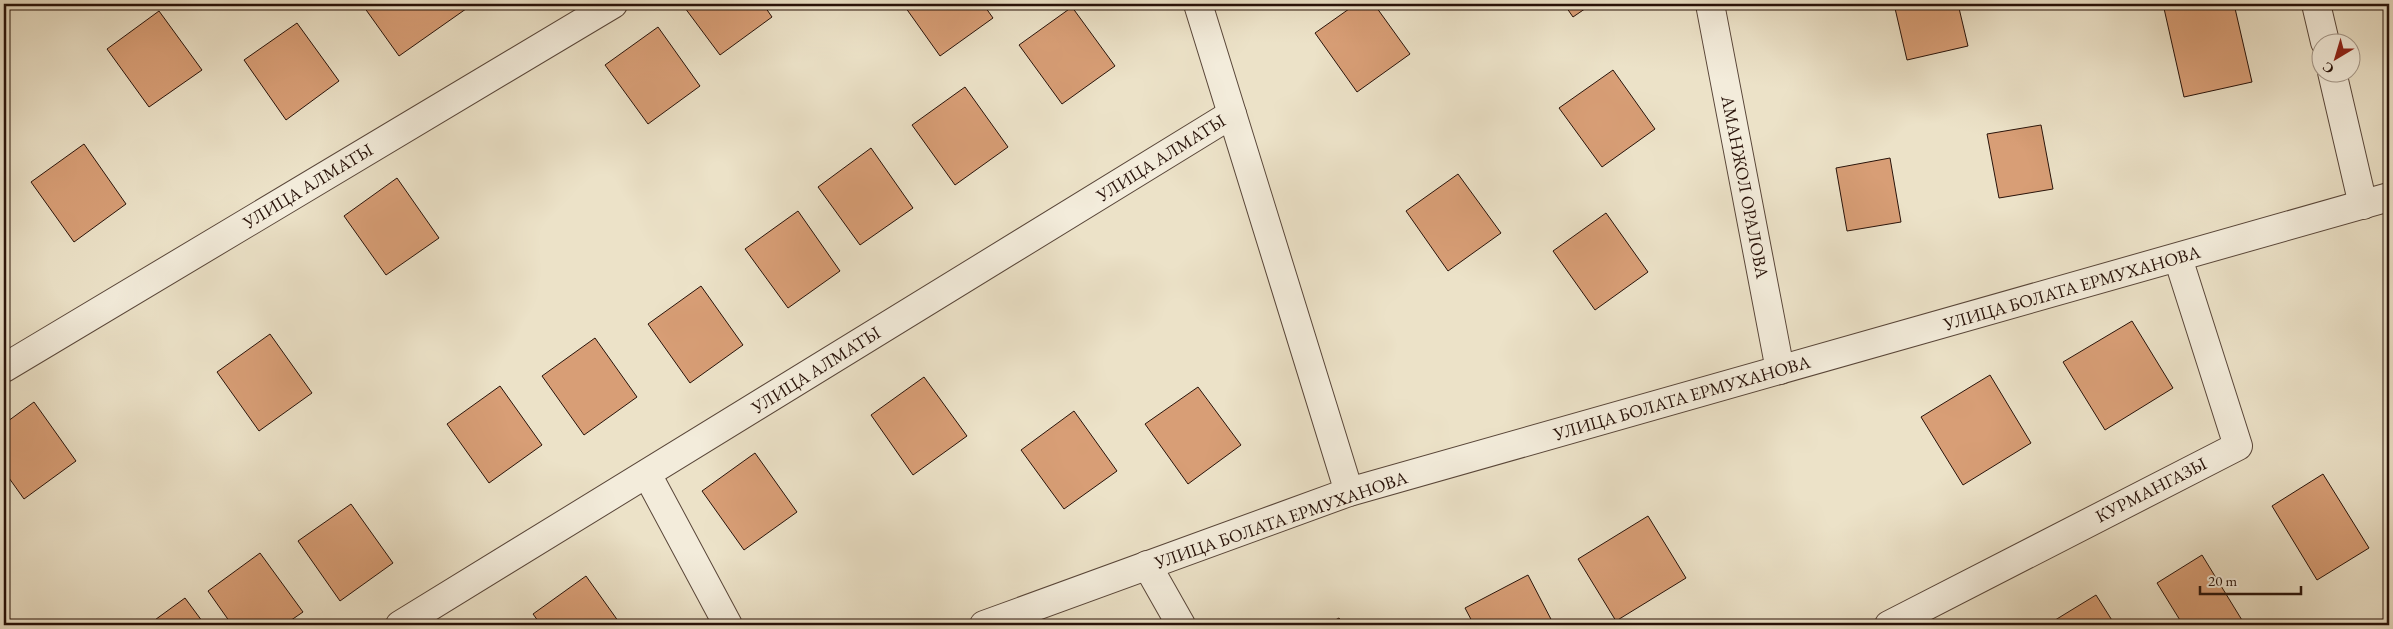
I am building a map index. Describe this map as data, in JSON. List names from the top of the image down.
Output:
{
  "streets": {
    "street": [
      "УЛИЦА АЛМАТЫ",
      "АМАНЖОЛ ОРАЛОВА",
      "УЛИЦА БОЛАТА ЕРМУХАНОВА",
      "КУРМАНГАЗЫ"
    ]
  },
  "crossings": [
    ["АМАНЖОЛ ОРАЛОВА", "УЛИЦА БОЛАТА ЕРМУХАНОВА"],
    ["УЛИЦА БОЛАТА ЕРМУХАНОВА", "КУРМАНГАЗЫ"]
  ],
  "scale_bar": "20 m",
  "north": "bottom left"
}
